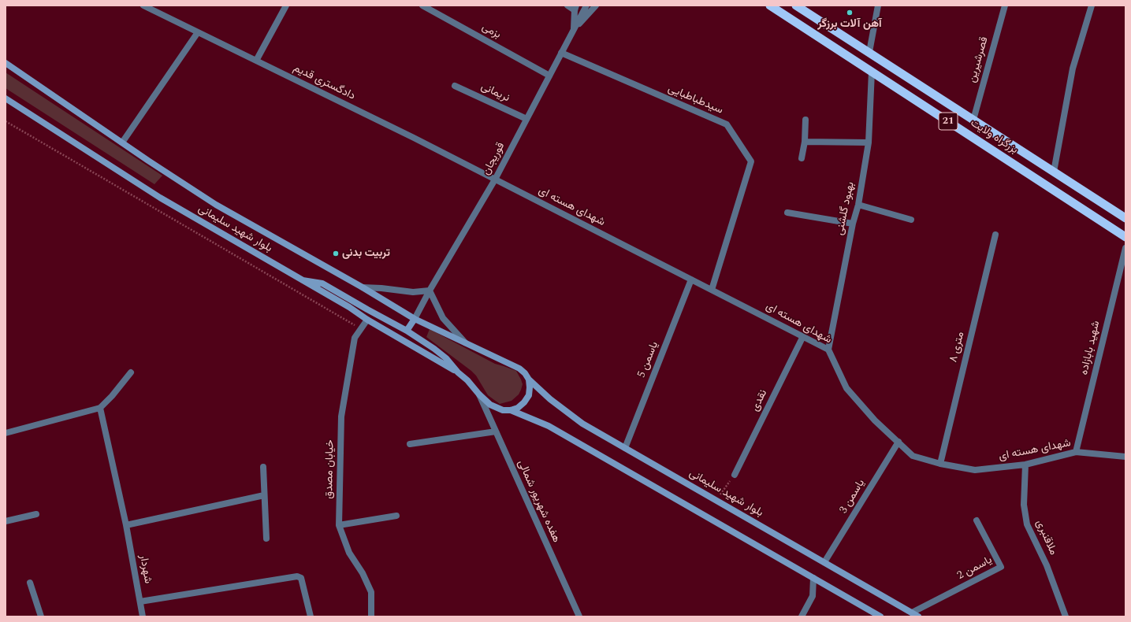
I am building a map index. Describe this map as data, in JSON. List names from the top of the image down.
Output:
{
  "streets": {
    "highway": ["21", "بزرگراه ولایت"],
    "main road": ["بلوار شهید سلیمانی"],
    "street": [
      "بزمی",
      "قصرشیرین",
      "دادگستری قدیم",
      "نریمانی",
      "سیدطباطبایی",
      "قوریجان",
      "شهدای هسته ای",
      "بهبود گلشنی",
      "۸ متری",
      "شهید بابازاده",
      "یاسمن 5",
      "نقدی",
      "خیابان مصدق",
      "یاسمن 3",
      "هفده شهریور شمالی",
      "ملاقنبری",
      "یاسمن 2",
      "شهردار"
    ]
  },
  "crossings": [
    ["بزمی", "قوریجان"],
    ["قصرشیرین", "بزرگراه ولایت"],
    ["دادگستری قدیم", "قوریجان"],
    ["دادگستری قدیم", "شهدای هسته ای"],
    ["نریمانی", "قوریجان"],
    ["سیدطباطبایی", "قوریجان"],
    ["سیدطباطبایی", "شهدای هسته ای"],
    ["بزرگراه ولایت", "بهبود گلشنی"],
    ["قوریجان", "شهدای هسته ای"],
    ["قوریجان", "بلوار شهید سلیمانی"],
    ["شهدای هسته ای", "بهبود گلشنی"],
    ["شهدای هسته ای", "۸ متری"],
    ["شهدای هسته ای", "شهید بابازاده"],
    ["شهدای هسته ای", "یاسمن 5"],
    ["شهدای هسته ای", "نقدی"],
    ["شهدای هسته ای", "یاسمن 3"],
    ["شهدای هسته ای", "ملاقنبری"],
    ["بلوار شهید سلیمانی", "یاسمن 5"],
    ["بلوار شهید سلیمانی", "خیابان مصدق"],
    ["بلوار شهید سلیمانی", "یاسمن 3"],
    ["بلوار شهید سلیمانی", "یاسمن 2"]
  ],
  "places": ["آهن آلات برزگر", "تربیت بدنی"]
}
